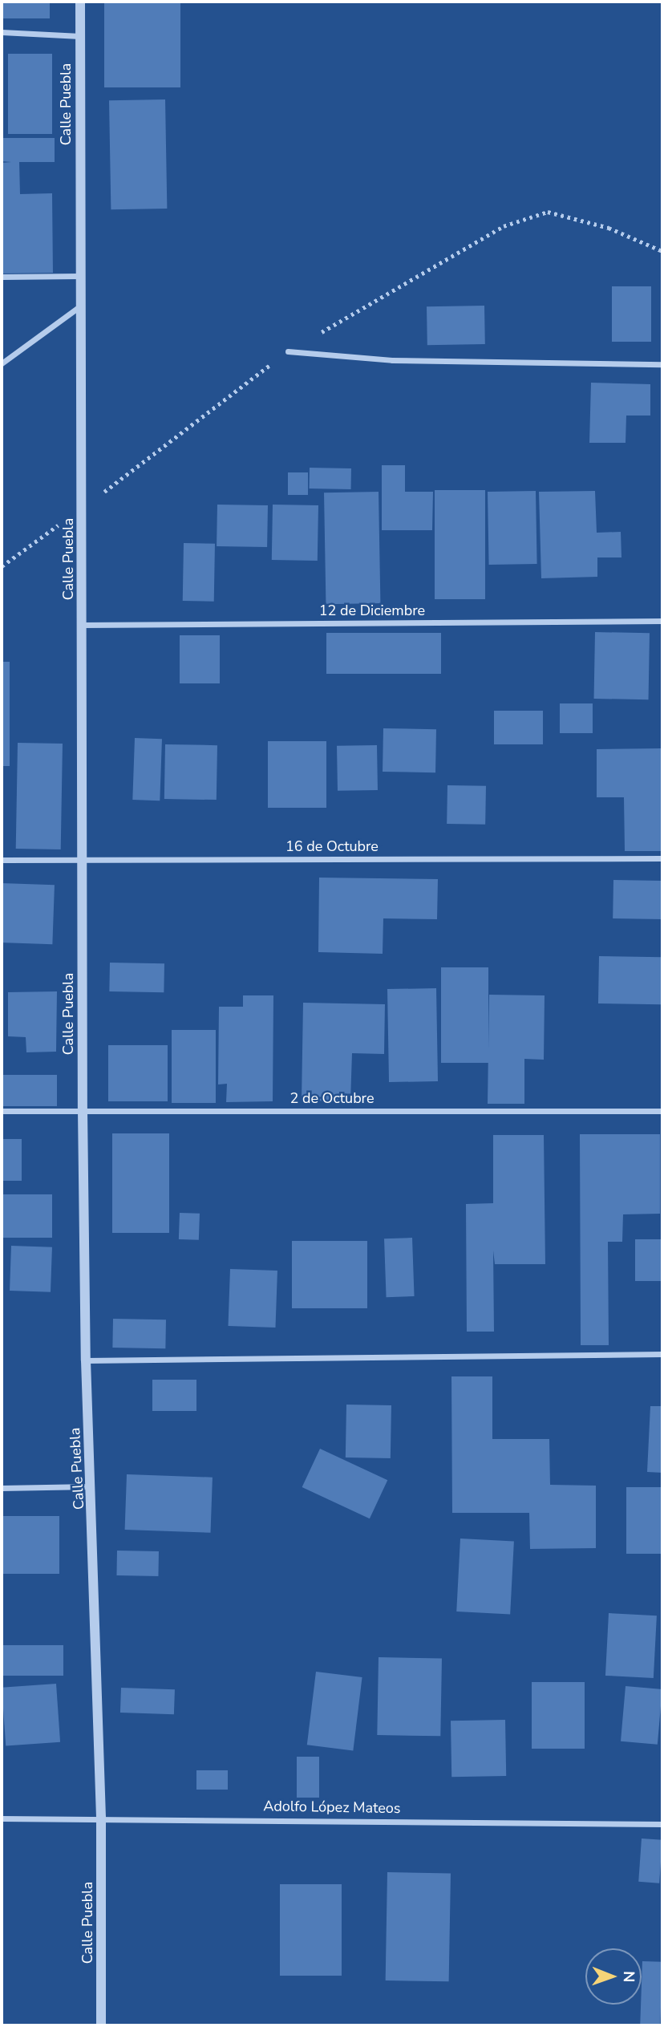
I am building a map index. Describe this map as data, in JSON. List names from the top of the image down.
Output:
{
  "streets": {
    "street": [
      "Calle Puebla",
      "12 de Diciembre",
      "16 de Octubre",
      "2 de Octubre",
      "Adolfo López Mateos"
    ]
  },
  "crossings": [
    ["Calle Puebla", "12 de Diciembre"],
    ["Calle Puebla", "16 de Octubre"],
    ["Calle Puebla", "2 de Octubre"],
    ["Calle Puebla", "Adolfo López Mateos"]
  ],
  "north": "right"
}
